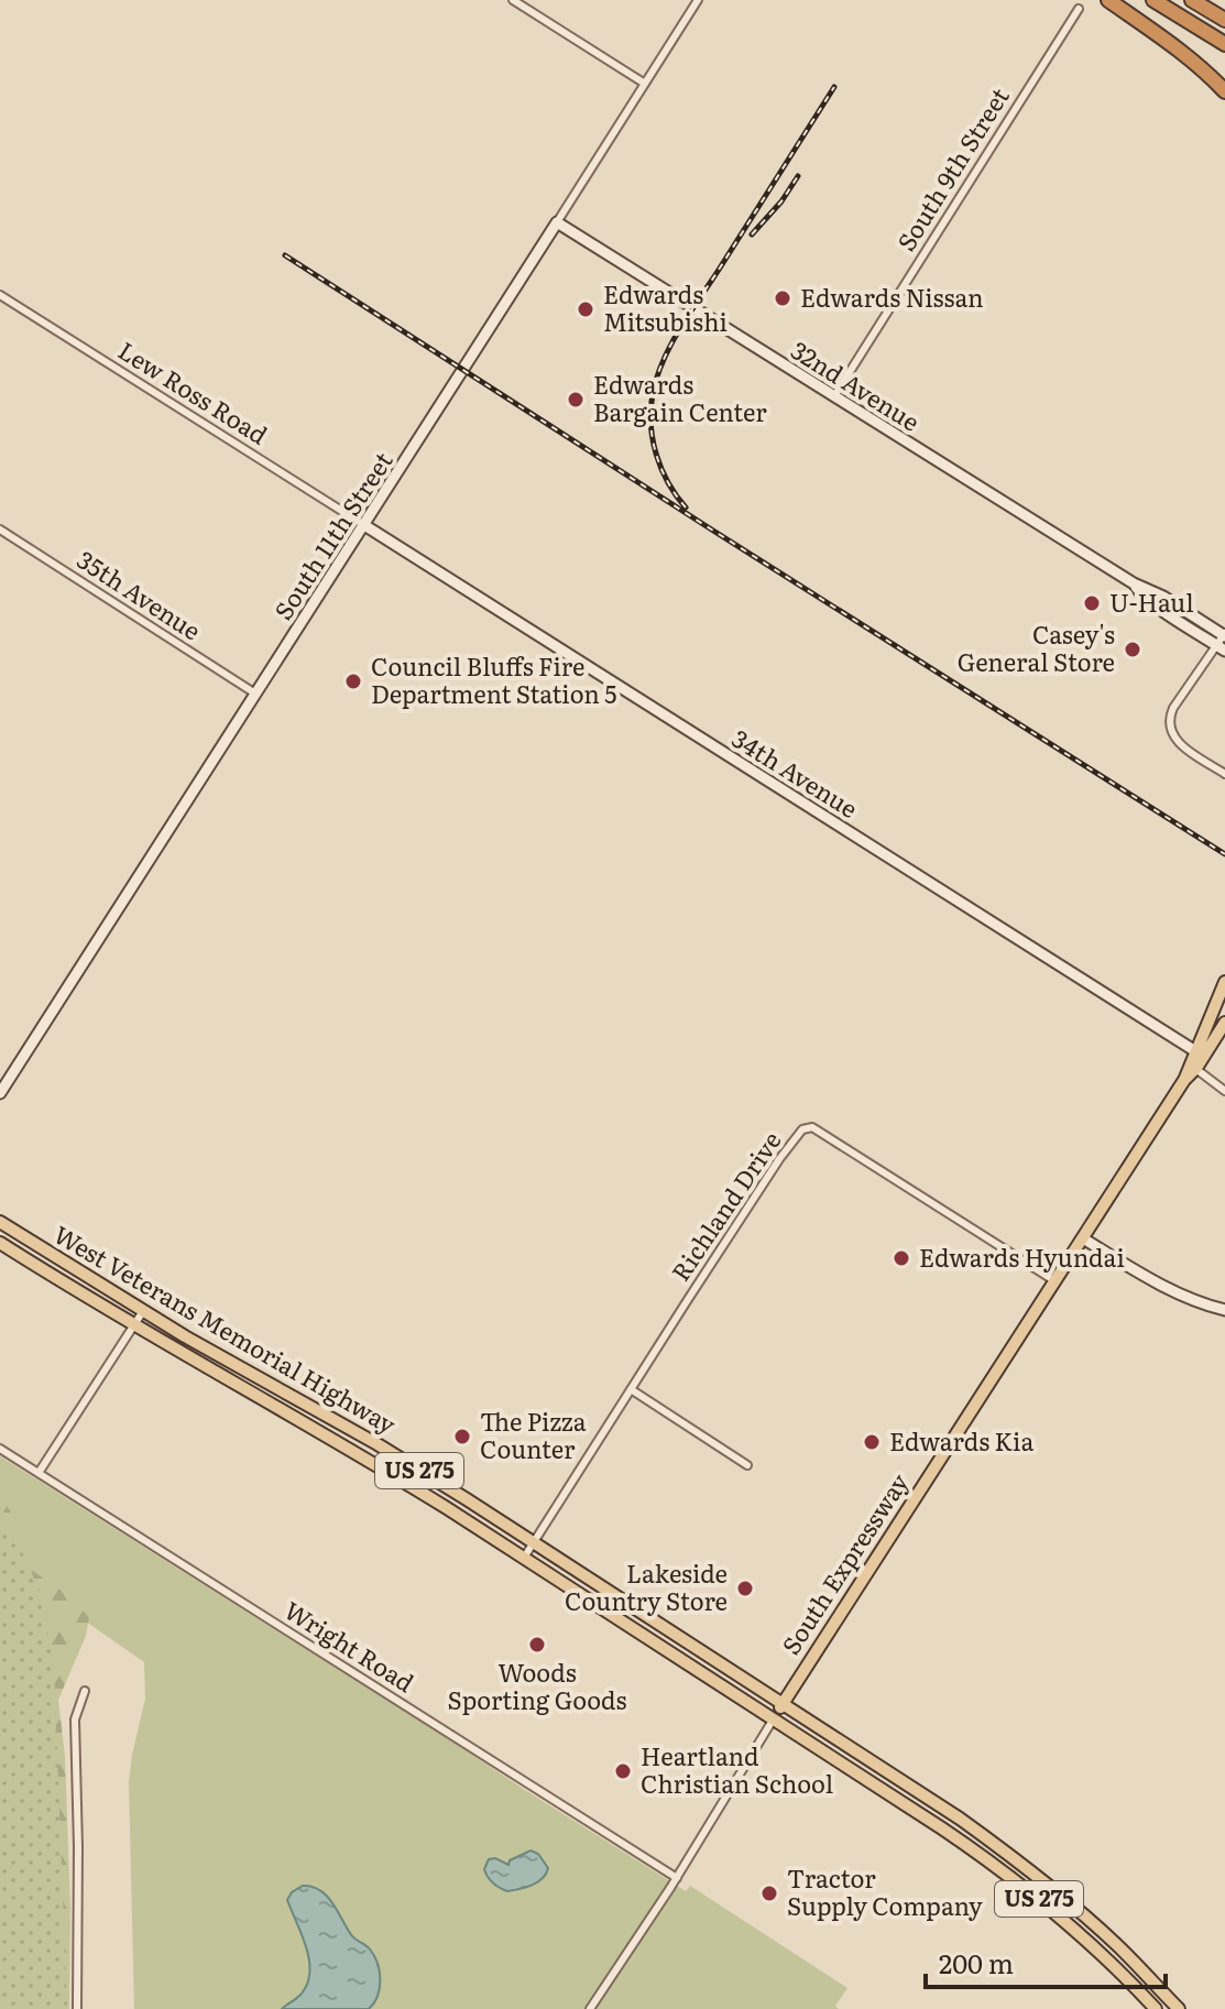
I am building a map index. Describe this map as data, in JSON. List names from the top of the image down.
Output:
{
  "streets": {
    "main road": ["West Veterans Memorial Highway", "US 275", "South Expressway"],
    "street": [
      "South 9th Street",
      "32nd Avenue",
      "Lew Ross Road",
      "South 11th Street",
      "35th Avenue",
      "34th Avenue",
      "Richland Drive",
      "Wright Road"
    ]
  },
  "crossings": [
    ["South 9th Street", "32nd Avenue"],
    ["32nd Avenue", "South 11th Street"],
    ["Lew Ross Road", "South 11th Street"],
    ["Lew Ross Road", "34th Avenue"],
    ["South 11th Street", "35th Avenue"],
    ["South 11th Street", "34th Avenue"],
    ["34th Avenue", "South Expressway"],
    ["Richland Drive", "West Veterans Memorial Highway"],
    ["Richland Drive", "South Expressway"],
    ["West Veterans Memorial Highway", "US 275"],
    ["West Veterans Memorial Highway", "South Expressway"],
    ["US 275", "South Expressway"]
  ],
  "places": [
    "Edwards Nissan",
    "Edwards Mitsubishi",
    "Edwards Bargain Center",
    "U-Haul",
    "Casey's General Store",
    "Council Bluffs Fire Department Station 5",
    "Edwards Hyundai",
    "The Pizza Counter",
    "Edwards Kia",
    "Lakeside Country Store",
    "Woods Sporting Goods",
    "Heartland Christian School",
    "Tractor Supply Company"
  ],
  "scale_bar": "200 m"
}
